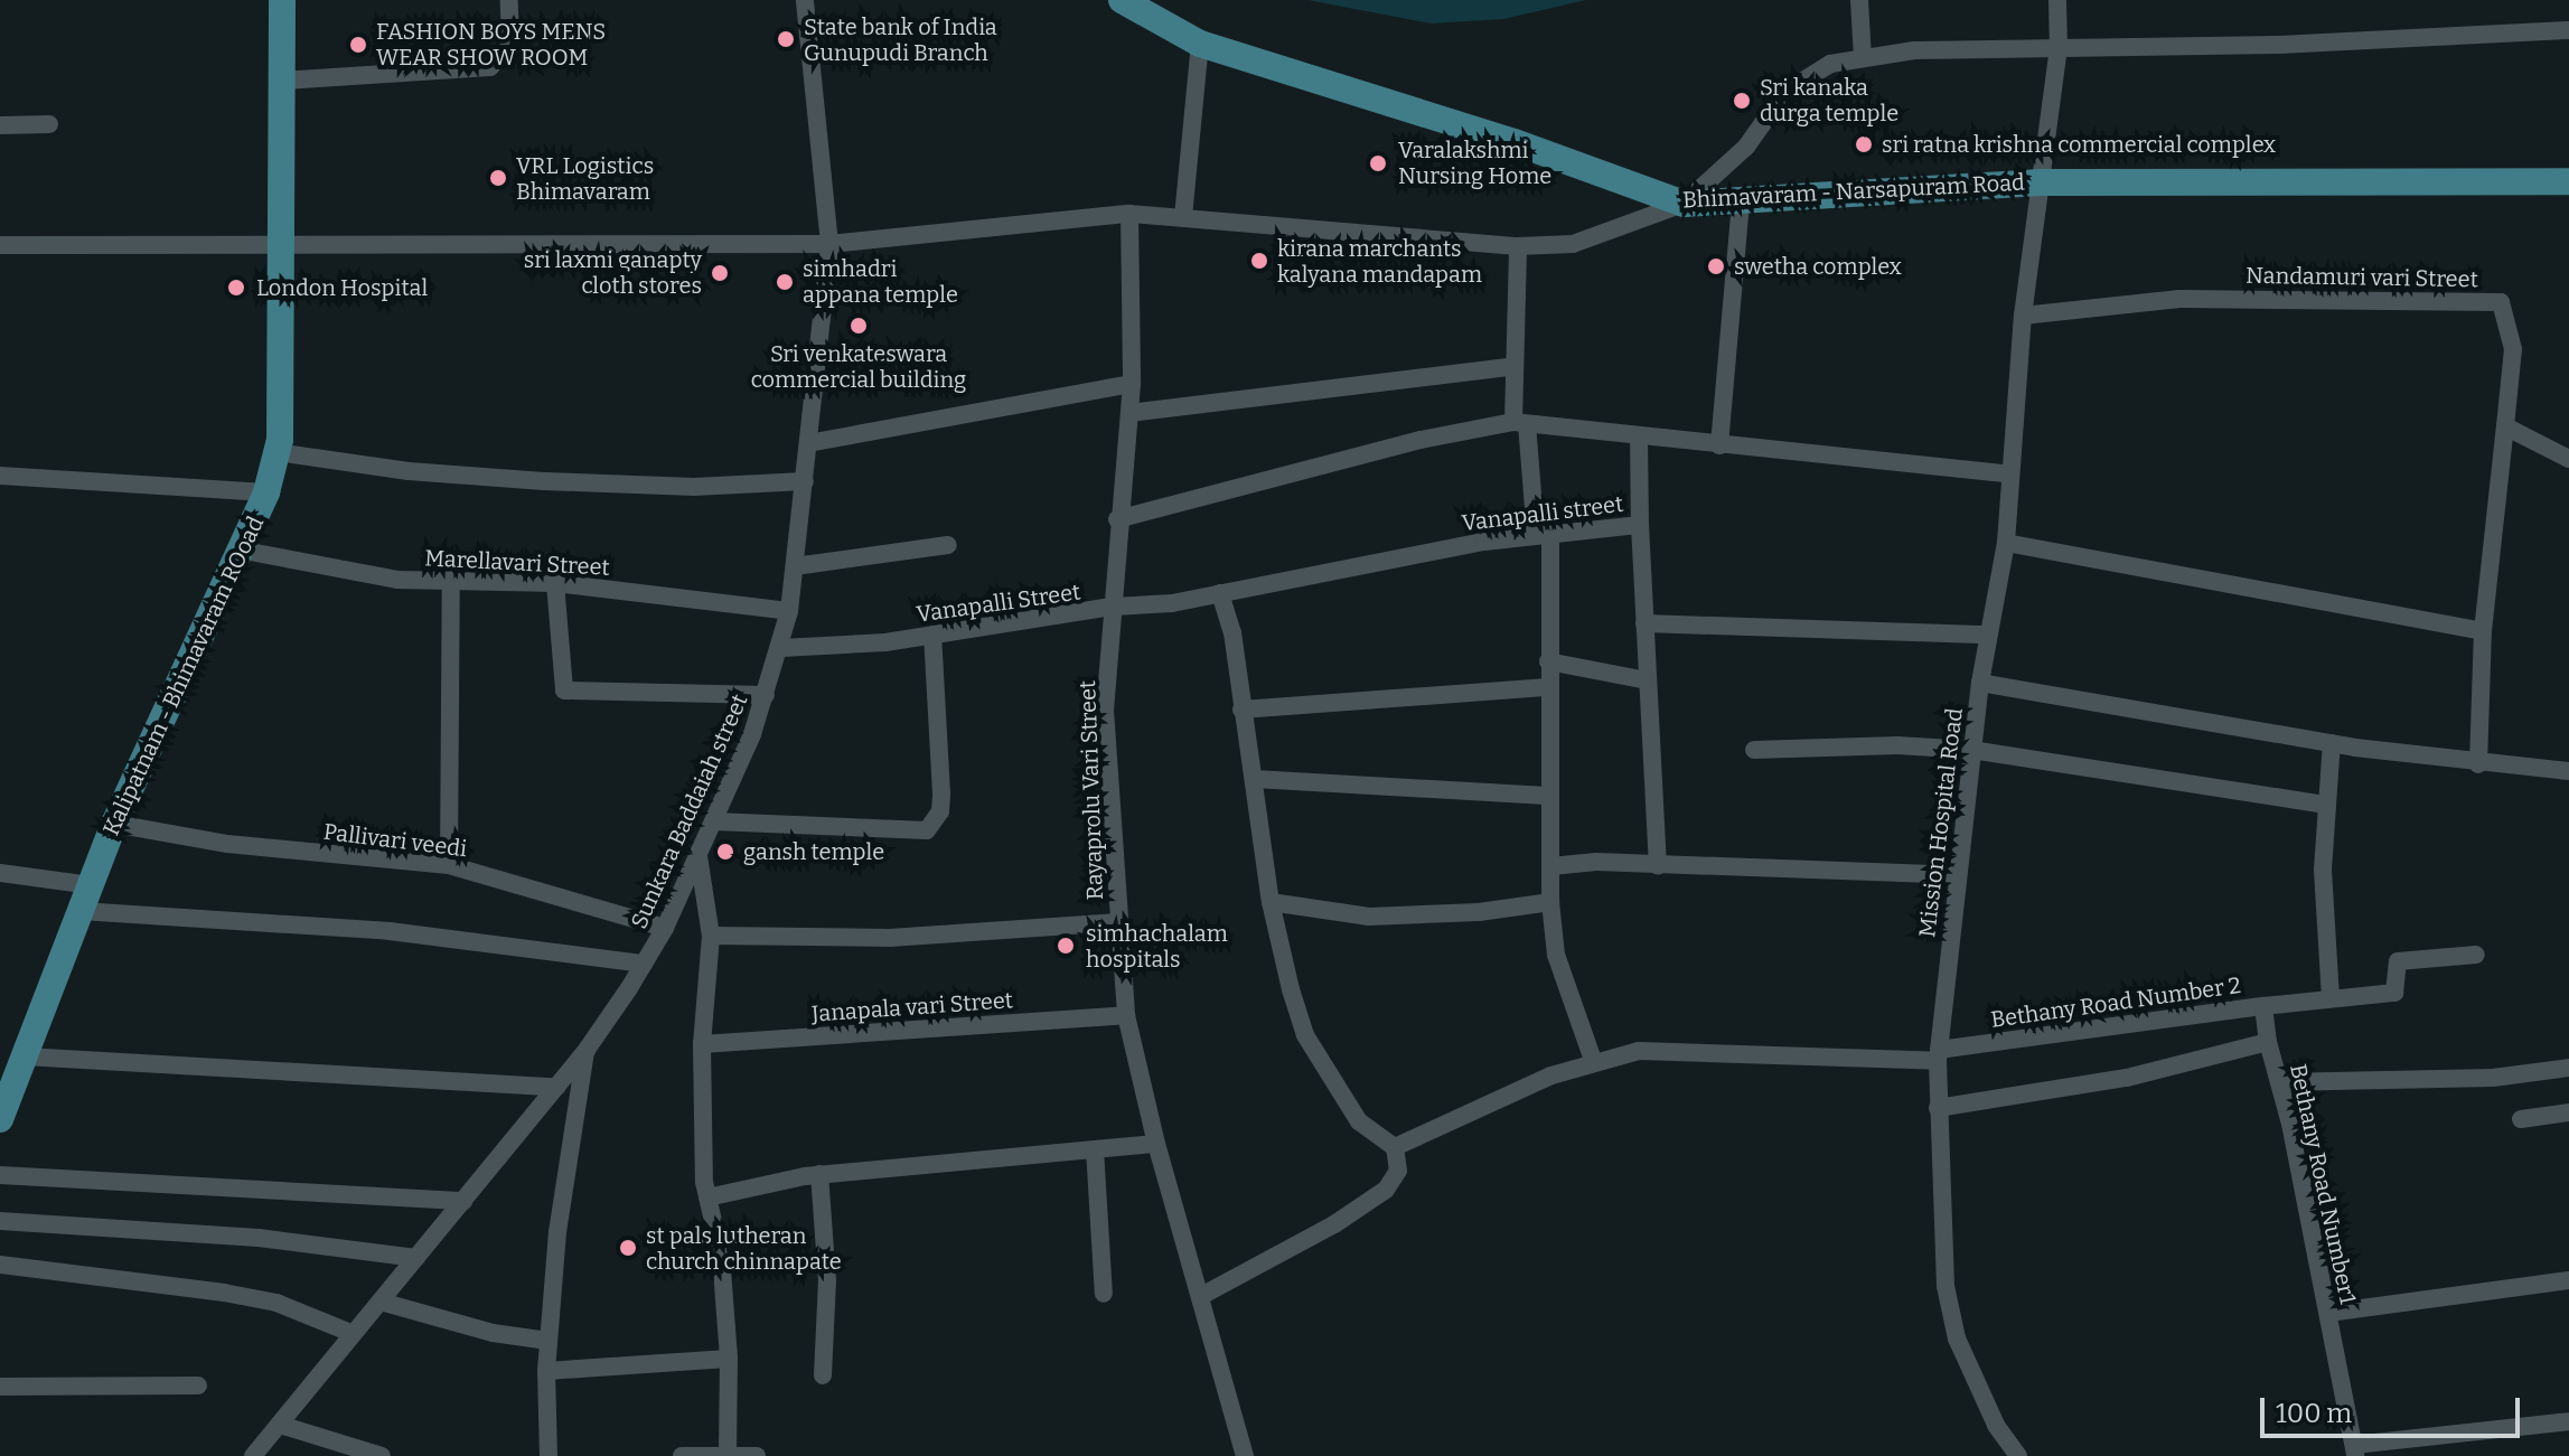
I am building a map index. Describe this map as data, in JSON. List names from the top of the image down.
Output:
{
  "streets": {
    "main road": ["Bhimavaram - Narsapuram Road", "Kalipatnam - Bhimavaram ROoad"],
    "street": [
      "Nandamuri vari Street",
      "Vanapalli street",
      "Marellavari Street",
      "Vanapalli Street",
      "Rayaprolu Vari Street",
      "Sunkara Baddaiah street",
      "Mission Hospital Road",
      "Pallivari veedi",
      "Bethany Road Number 2",
      "Janapala vari Street",
      "Bethany Road Number1"
    ]
  },
  "crossings": [
    ["Bhimavaram - Narsapuram Road", "Mission Hospital Road"],
    ["Nandamuri vari Street", "Mission Hospital Road"],
    ["Vanapalli street", "Vanapalli Street"],
    ["Marellavari Street", "Kalipatnam - Bhimavaram ROoad"],
    ["Marellavari Street", "Sunkara Baddaiah street"],
    ["Vanapalli Street", "Rayaprolu Vari Street"],
    ["Vanapalli Street", "Sunkara Baddaiah street"],
    ["Kalipatnam - Bhimavaram ROoad", "Pallivari veedi"],
    ["Rayaprolu Vari Street", "Janapala vari Street"],
    ["Sunkara Baddaiah street", "Pallivari veedi"],
    ["Mission Hospital Road", "Bethany Road Number 2"],
    ["Mission Hospital Road", "Bethany Road Number1"],
    ["Bethany Road Number 2", "Bethany Road Number1"]
  ],
  "places": [
    "State bank of India Gunupudi Branch",
    "FASHION BOYS MENS WEAR SHOW ROOM",
    "Sri kanaka durga temple",
    "sri ratna krishna commercial complex",
    "Varalakshmi Nursing Home",
    "VRL Logistics Bhimavaram",
    "kirana marchants kalyana mandapam",
    "swetha complex",
    "sri laxmi ganapty cloth stores",
    "simhadri appana temple",
    "London Hospital",
    "Sri venkateswara commercial building",
    "gansh temple",
    "simhachalam hospitals",
    "st pals lutheran church chinnapate"
  ],
  "scale_bar": "100 m"
}
